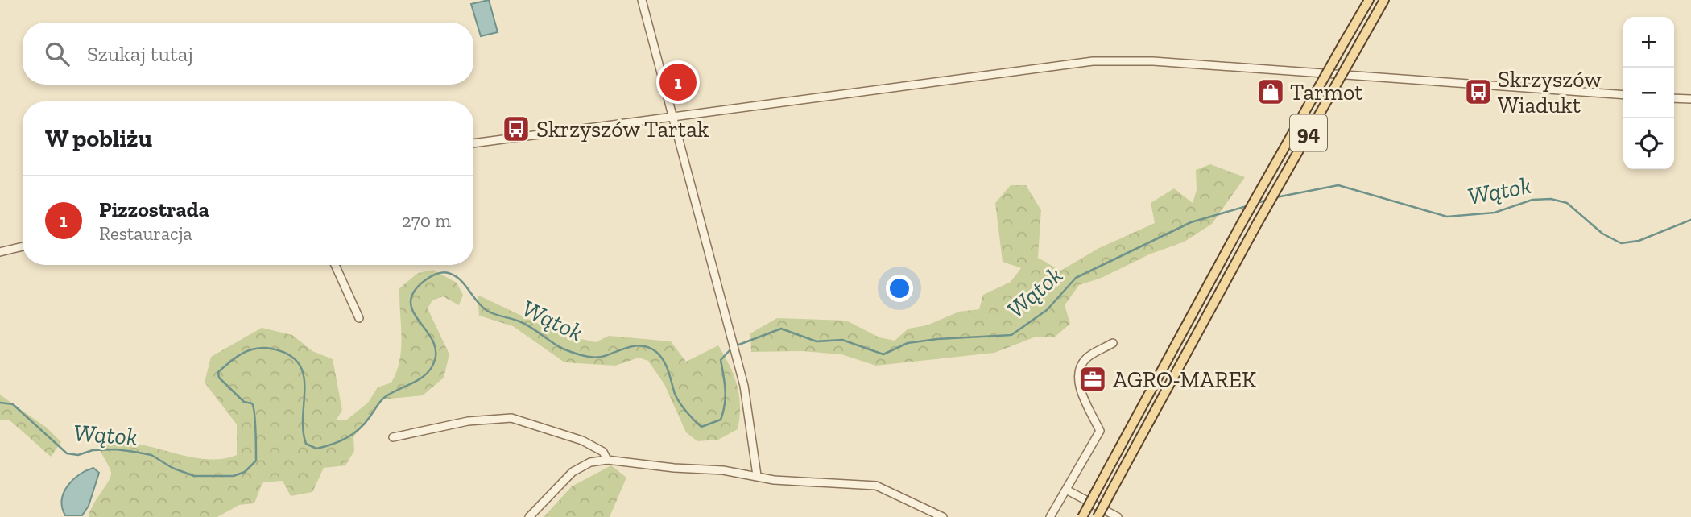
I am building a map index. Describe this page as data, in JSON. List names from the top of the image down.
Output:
{
  "streets": {
    "main road": ["94"]
  },
  "water": ["Wątok"],
  "places": {
    "shop": ["Tarmot"],
    "bus stop": ["Skrzyszów Wiadukt", "Skrzyszów Tartak"],
    "office": ["AGRO-MAREK"]
  },
  "page": {
    "map_buttons": ["+", "−"],
    "search": "Szukaj tutaj",
    "pins": "1",
    "heading": "W pobliżu",
    "list": [
      {
        "mark": "1",
        "name": "Pizzostrada",
        "note": "Restauracja",
        "value": "270 m"
      }
    ]
  }
}
